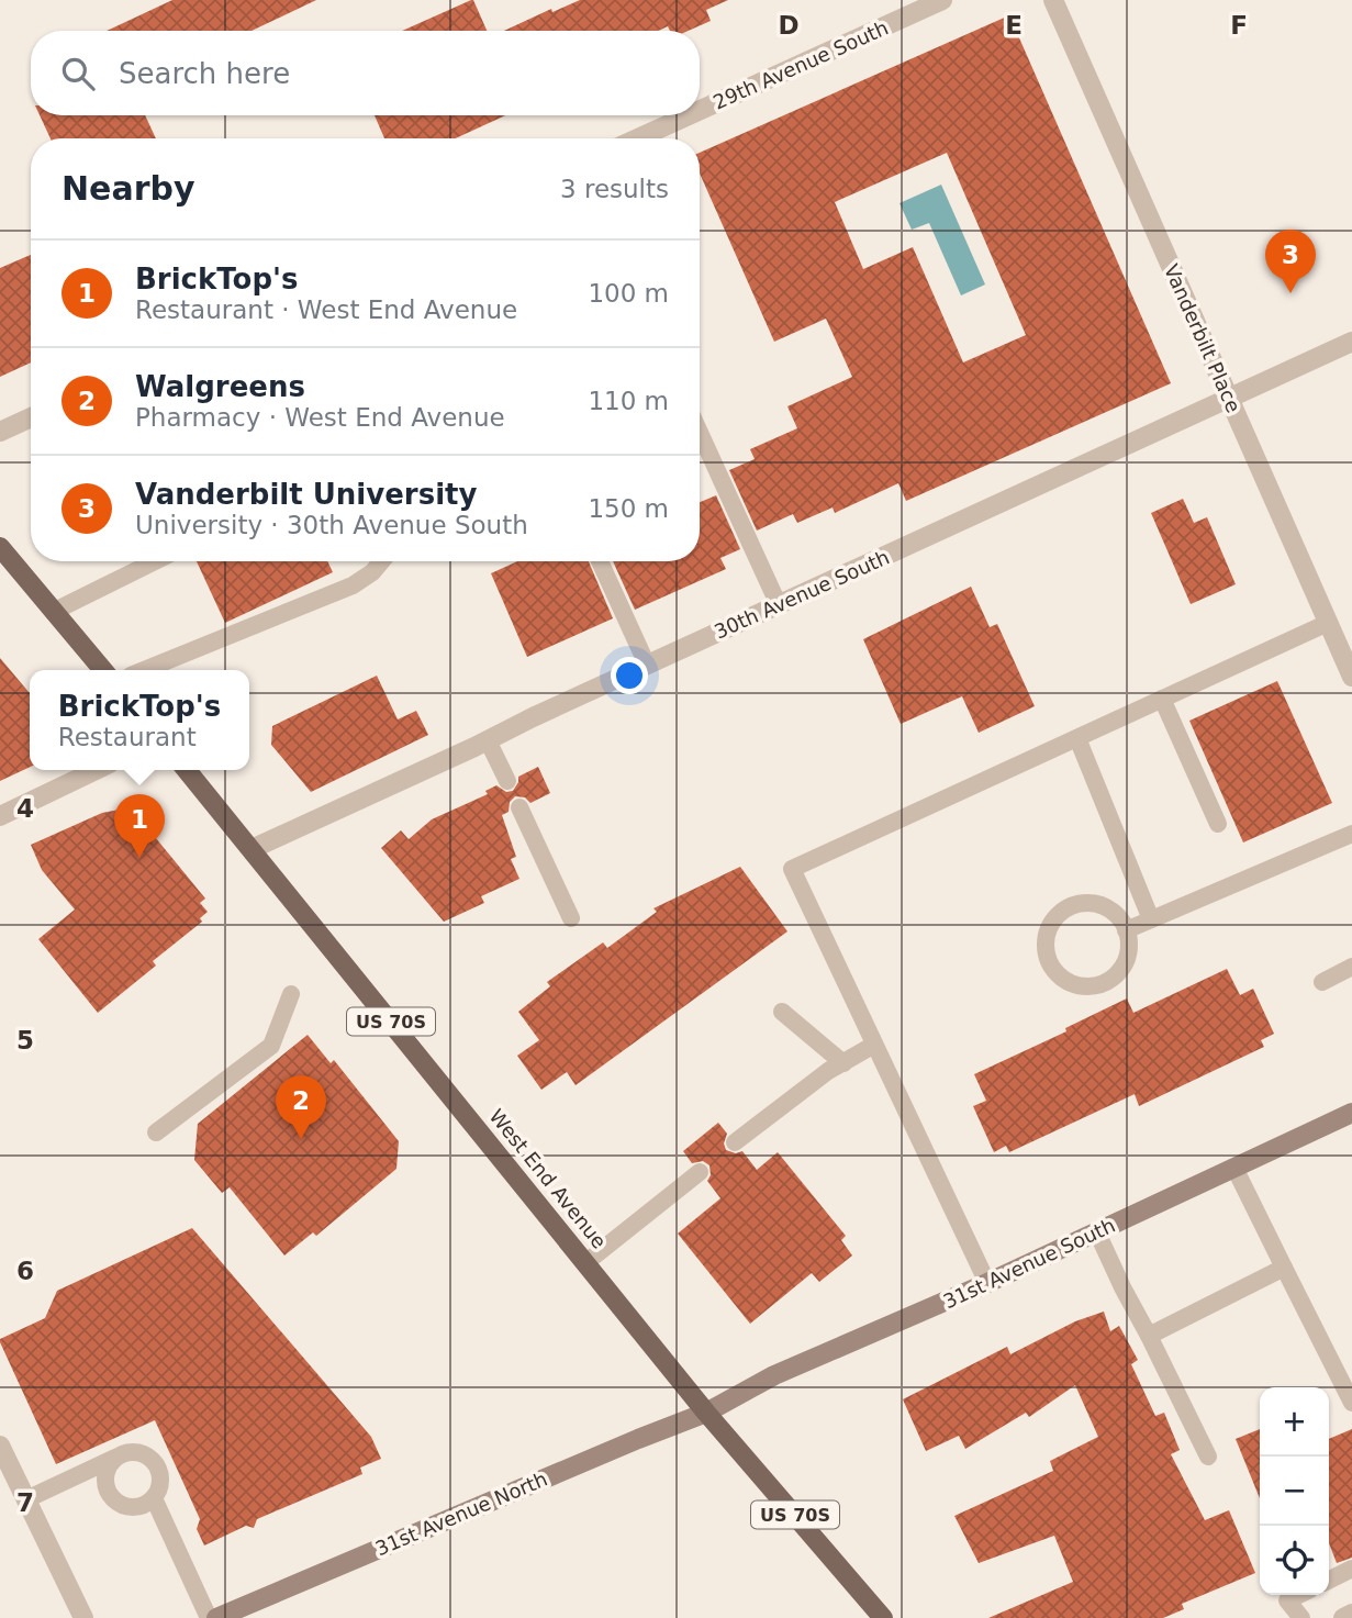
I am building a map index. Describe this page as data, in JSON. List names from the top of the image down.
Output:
{
  "streets": {
    "main road": [
      "US 70S",
      "West End Avenue",
      "31st Avenue South",
      "31st Avenue North"
    ],
    "street": ["29th Avenue South", "Vanderbilt Place", "30th Avenue South"]
  },
  "crossings": [
    ["Vanderbilt Place", "30th Avenue South"],
    ["30th Avenue South", "West End Avenue"],
    ["West End Avenue", "31st Avenue South"],
    ["West End Avenue", "31st Avenue North"],
    ["31st Avenue South", "31st Avenue North"]
  ],
  "page": {
    "search": "Search here",
    "heading": ["Nearby", "3 results"],
    "pins": ["3", "1", "2"],
    "list": [
      {
        "mark": "1",
        "name": "BrickTop's",
        "note": "Restaurant · West End Avenue",
        "value": "100 m"
      },
      {
        "mark": "2",
        "name": "Walgreens",
        "note": "Pharmacy · West End Avenue",
        "value": "110 m"
      },
      {
        "mark": "3",
        "name": "Vanderbilt University",
        "note": "University · 30th Avenue South",
        "value": "150 m"
      }
    ],
    "popup": ["BrickTop's", "Restaurant"],
    "map_buttons": ["+", "−"]
  },
  "grid": {
    "columns": ["D", "E", "F"],
    "rows": [
      "4",
      "5",
      "6",
      "7"
    ]
  }
}
